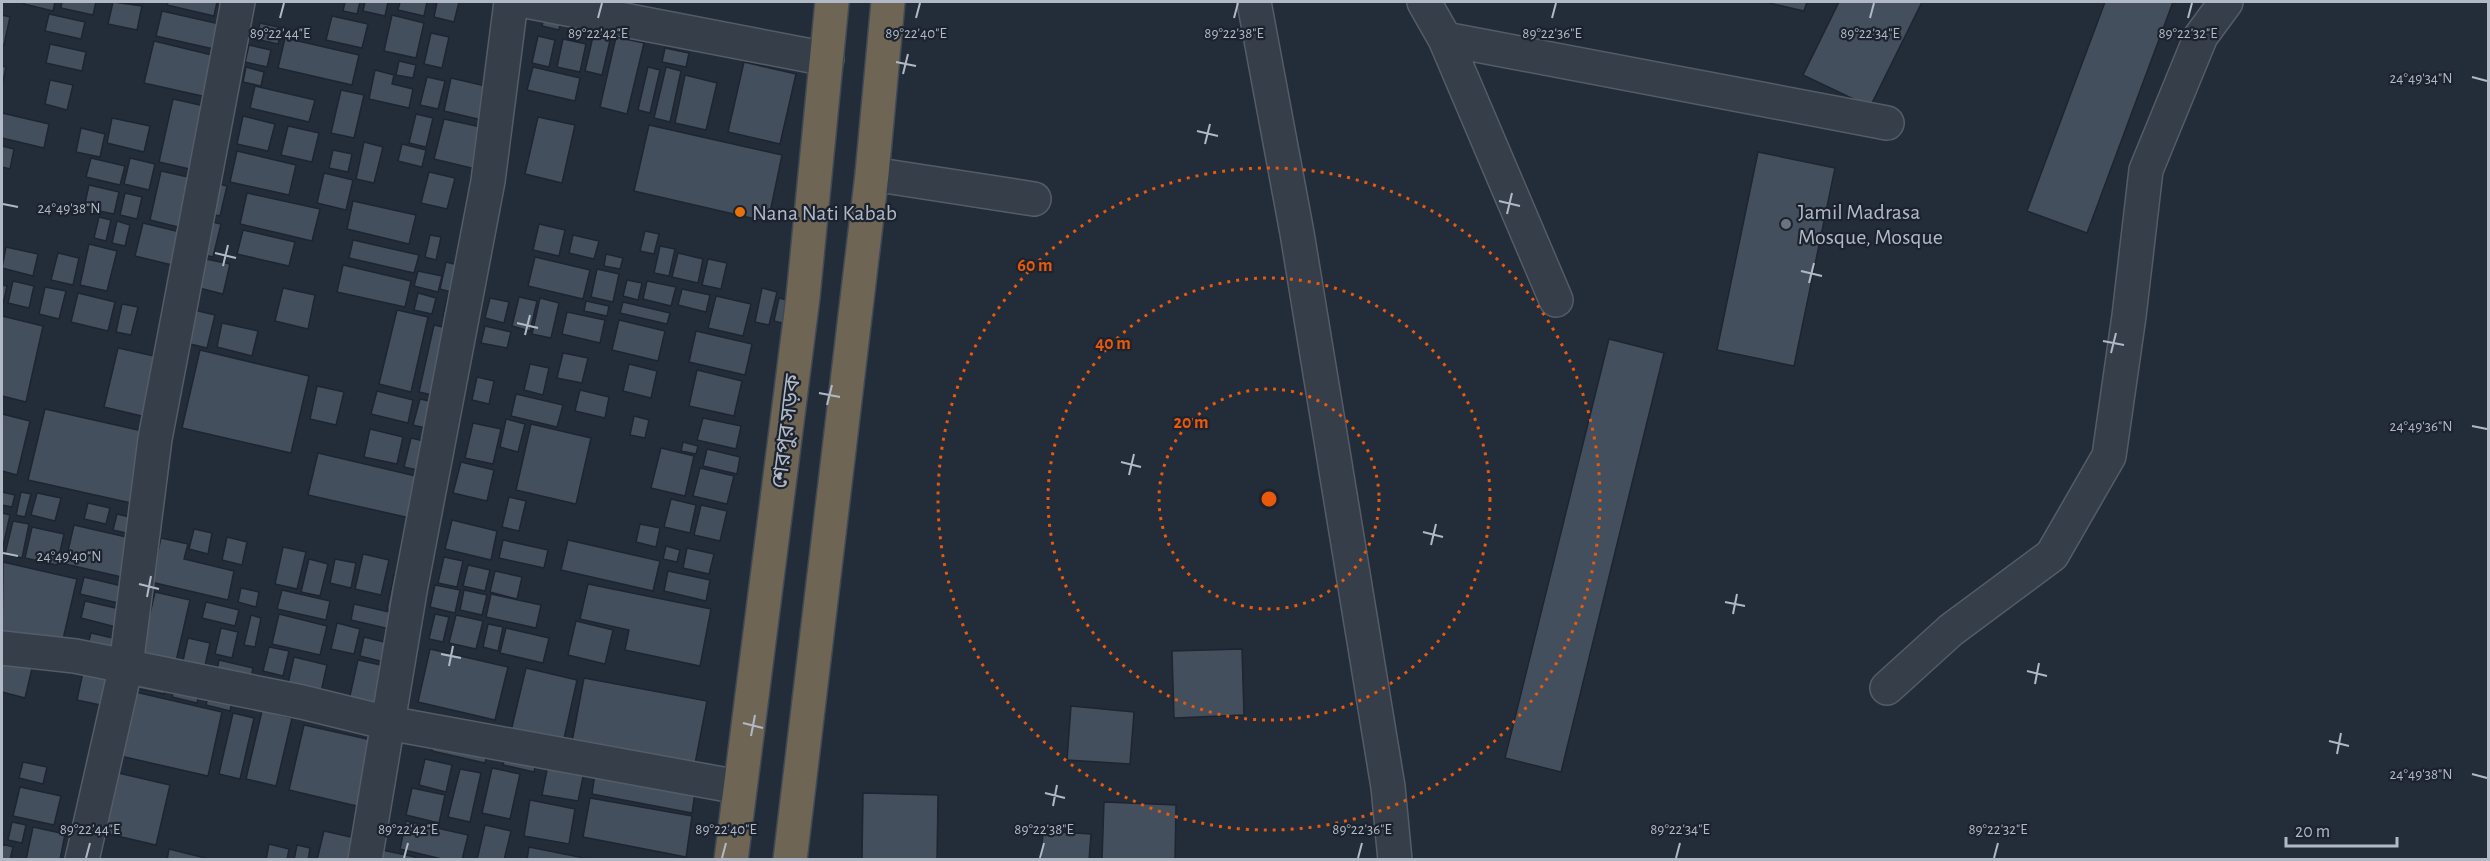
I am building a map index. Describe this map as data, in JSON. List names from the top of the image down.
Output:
{
  "streets": {
    "highway": ["শেরপুর সড়ক"]
  },
  "places": ["Nana Nati Kabab", "Jamil Madrasa Mosque, Mosque"],
  "scale_bar": "20 m",
  "coordinates": [
    "89°22'44\"E",
    "89°22'42\"E",
    "89°22'40\"E",
    "89°22'38\"E",
    "89°22'36\"E",
    "89°22'34\"E",
    "89°22'32\"E",
    "24°49'34\"N",
    "24°49'38\"N",
    "24°49'36\"N",
    "24°49'40\"N"
  ],
  "rings": ["60 m", "40 m", "20 m"]
}
